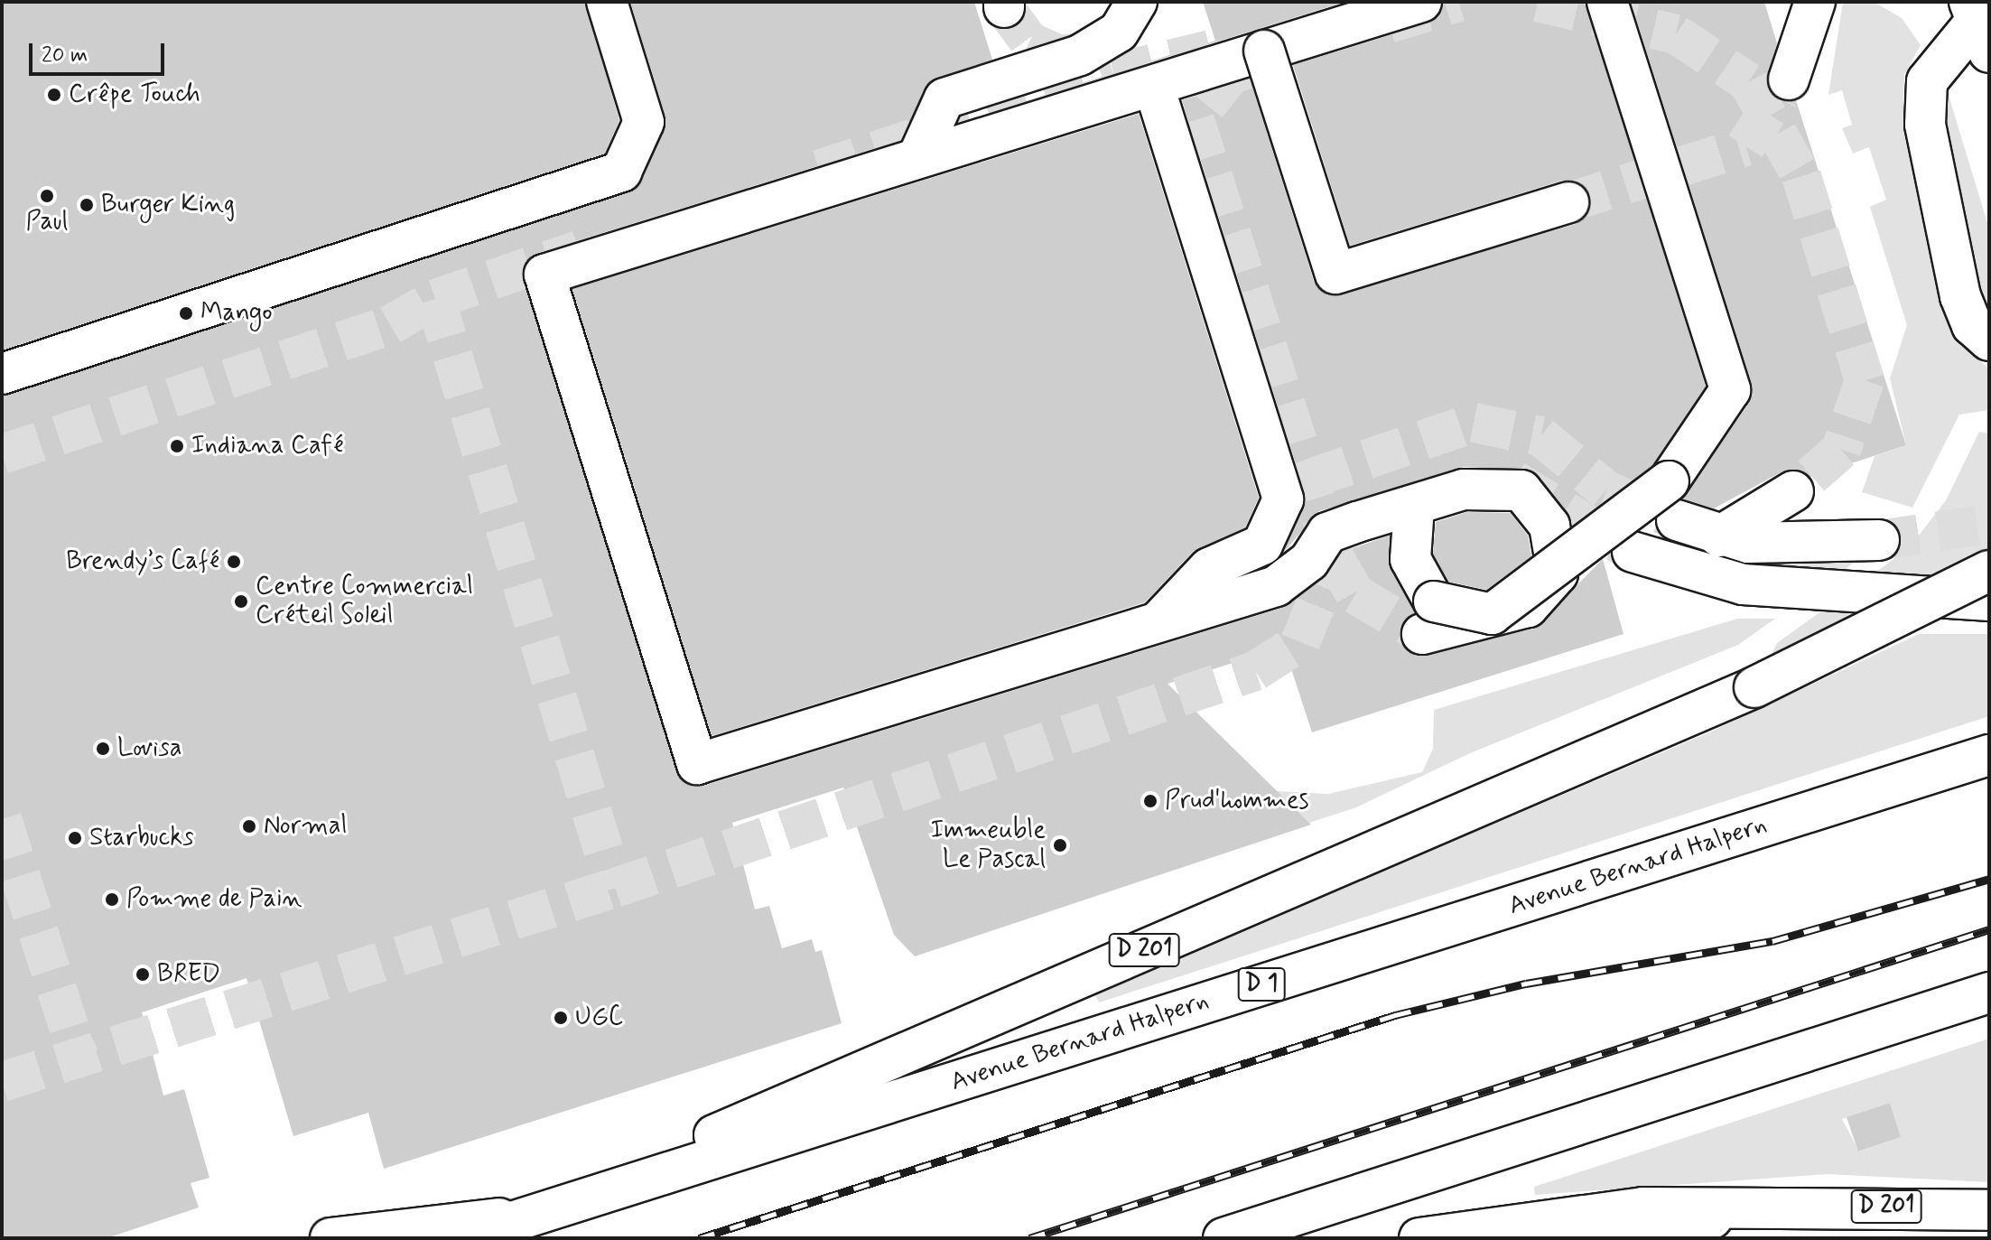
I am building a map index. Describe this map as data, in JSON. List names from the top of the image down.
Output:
{
  "streets": {
    "main road": ["Avenue Bernard Halpern", "D 201", "D 1"]
  },
  "crossings": [
    ["Avenue Bernard Halpern", "D 201"]
  ],
  "places": [
    "Crêpe Touch",
    "Paul",
    "Burger King",
    "Mango",
    "Indiana Café",
    "Brendy’s Café",
    "Centre Commercial Créteil Soleil",
    "Lovisa",
    "Prud'hommes",
    "Normal",
    "Starbucks",
    "Immeuble Le Pascal",
    "Pomme de Pain",
    "BRED",
    "UGC"
  ],
  "scale_bar": "20 m"
}
